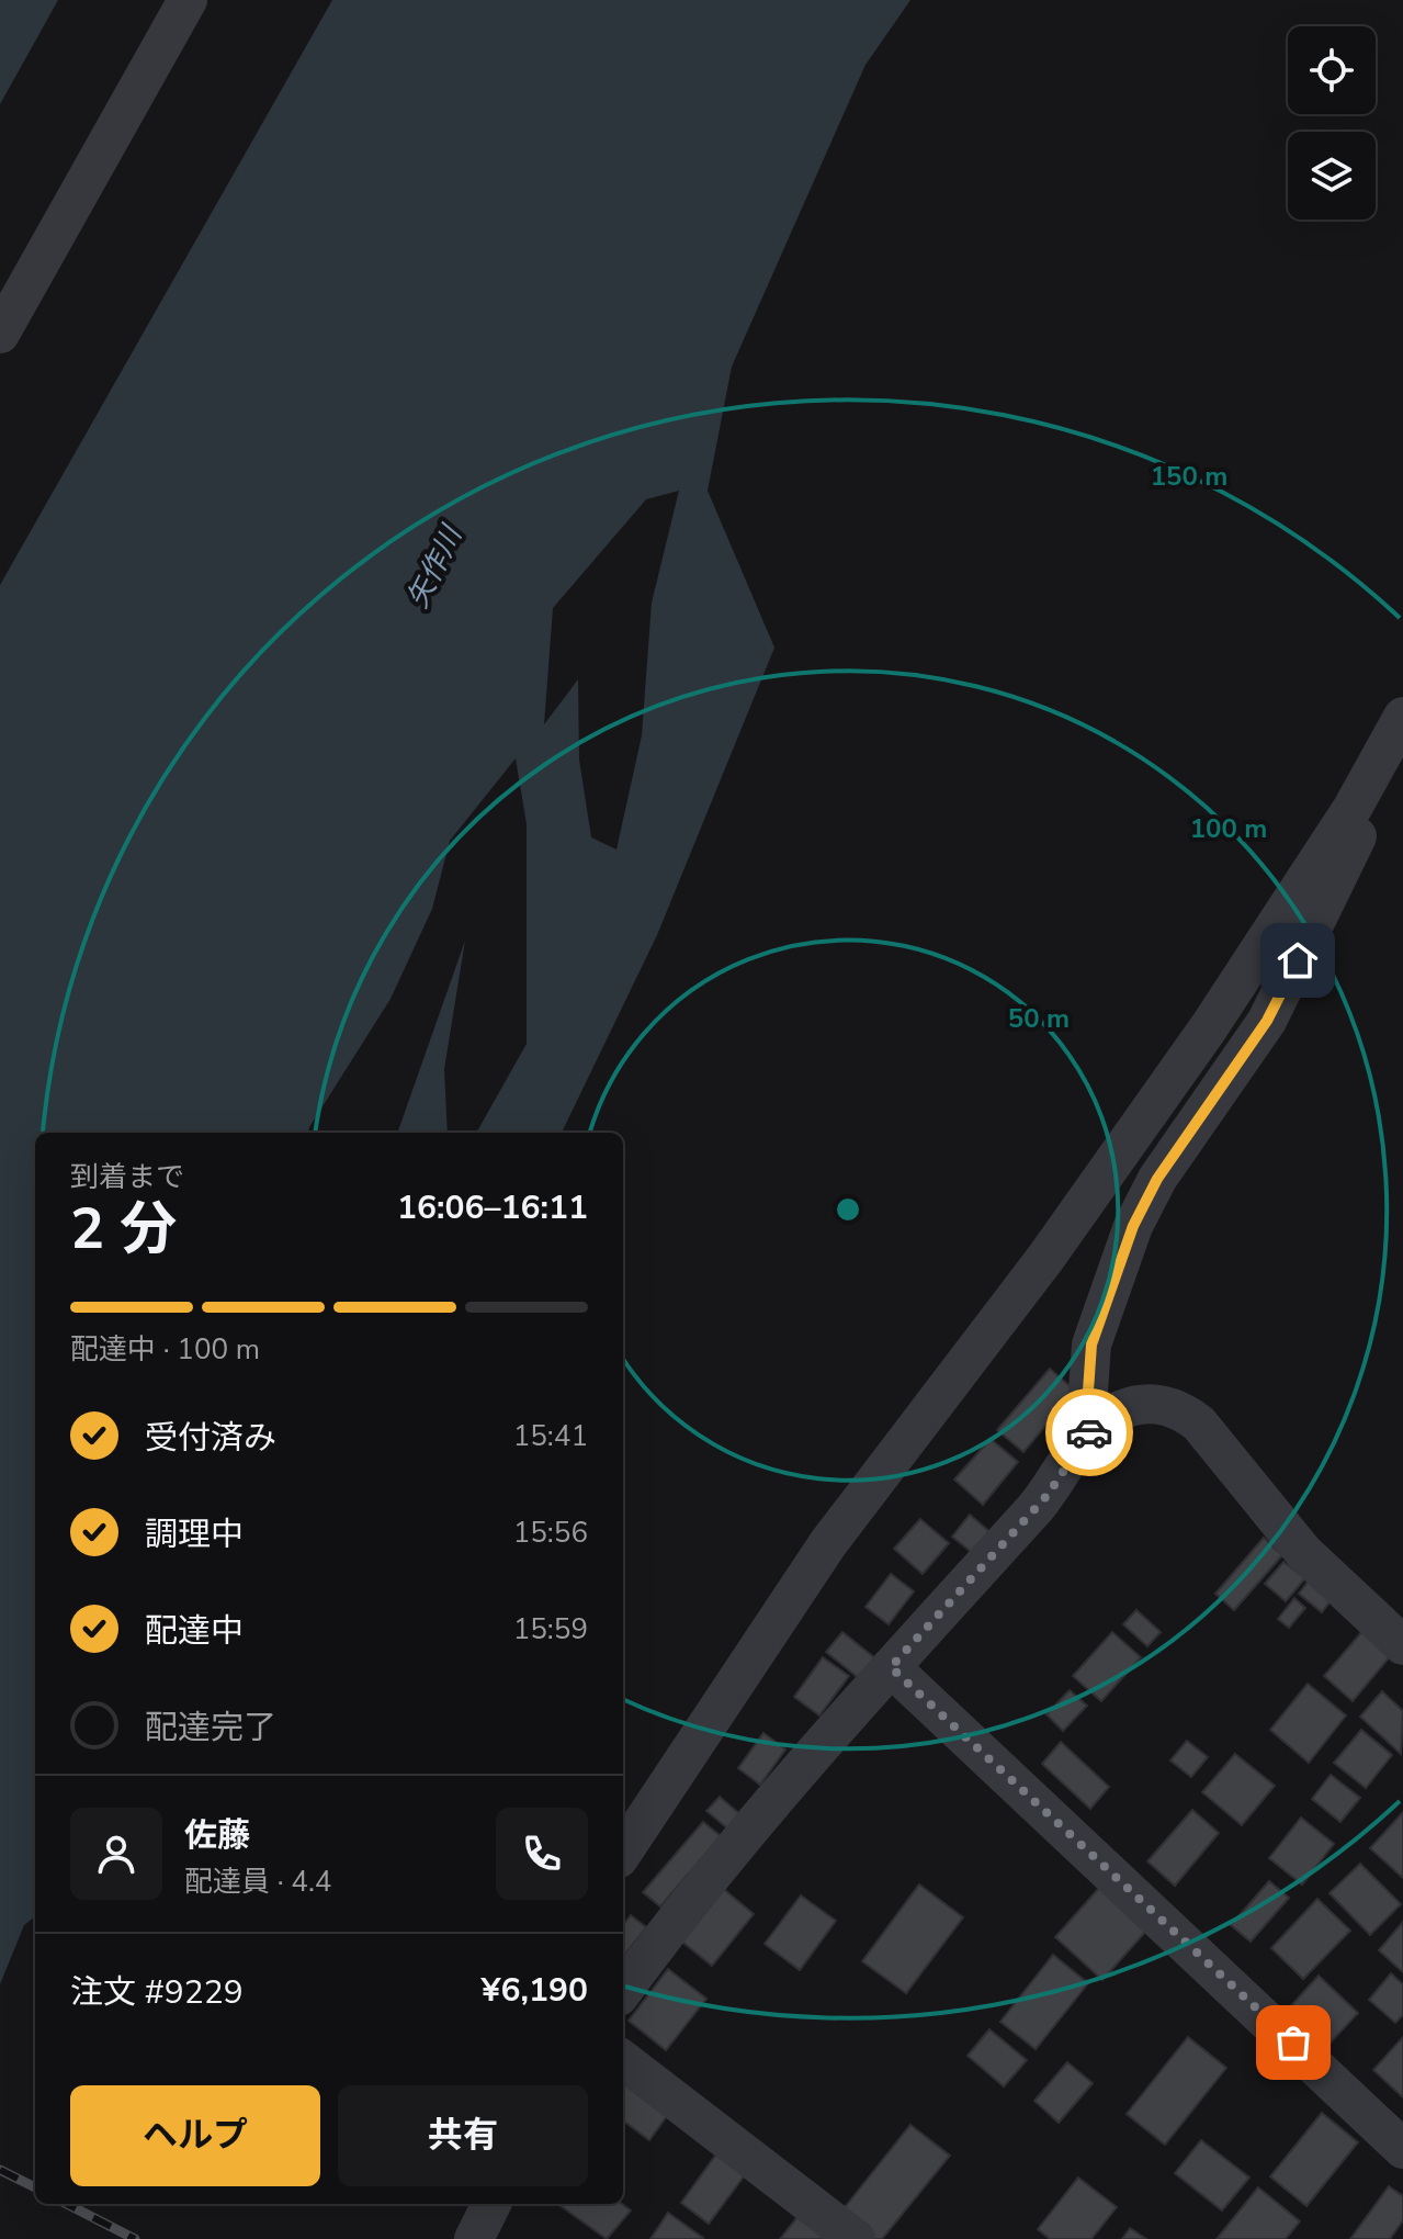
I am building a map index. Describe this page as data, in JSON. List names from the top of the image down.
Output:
{
  "water": ["矢作川"],
  "page": {
    "heading": ["2 分", "到着まで", "16:06–16:11"],
    "panel": [
      "佐藤",
      "配達員 · 4.4",
      "注文 #9229",
      "¥6,190"
    ],
    "bar": "配達中 · 100 m",
    "list": [
      ["受付済み", "15:41"],
      ["調理中", "15:56"],
      ["配達中", "15:59"],
      "配達完了"
    ],
    "buttons": ["ヘルプ", "共有"]
  },
  "rings": ["150 m", "100 m", "50 m"]
}
